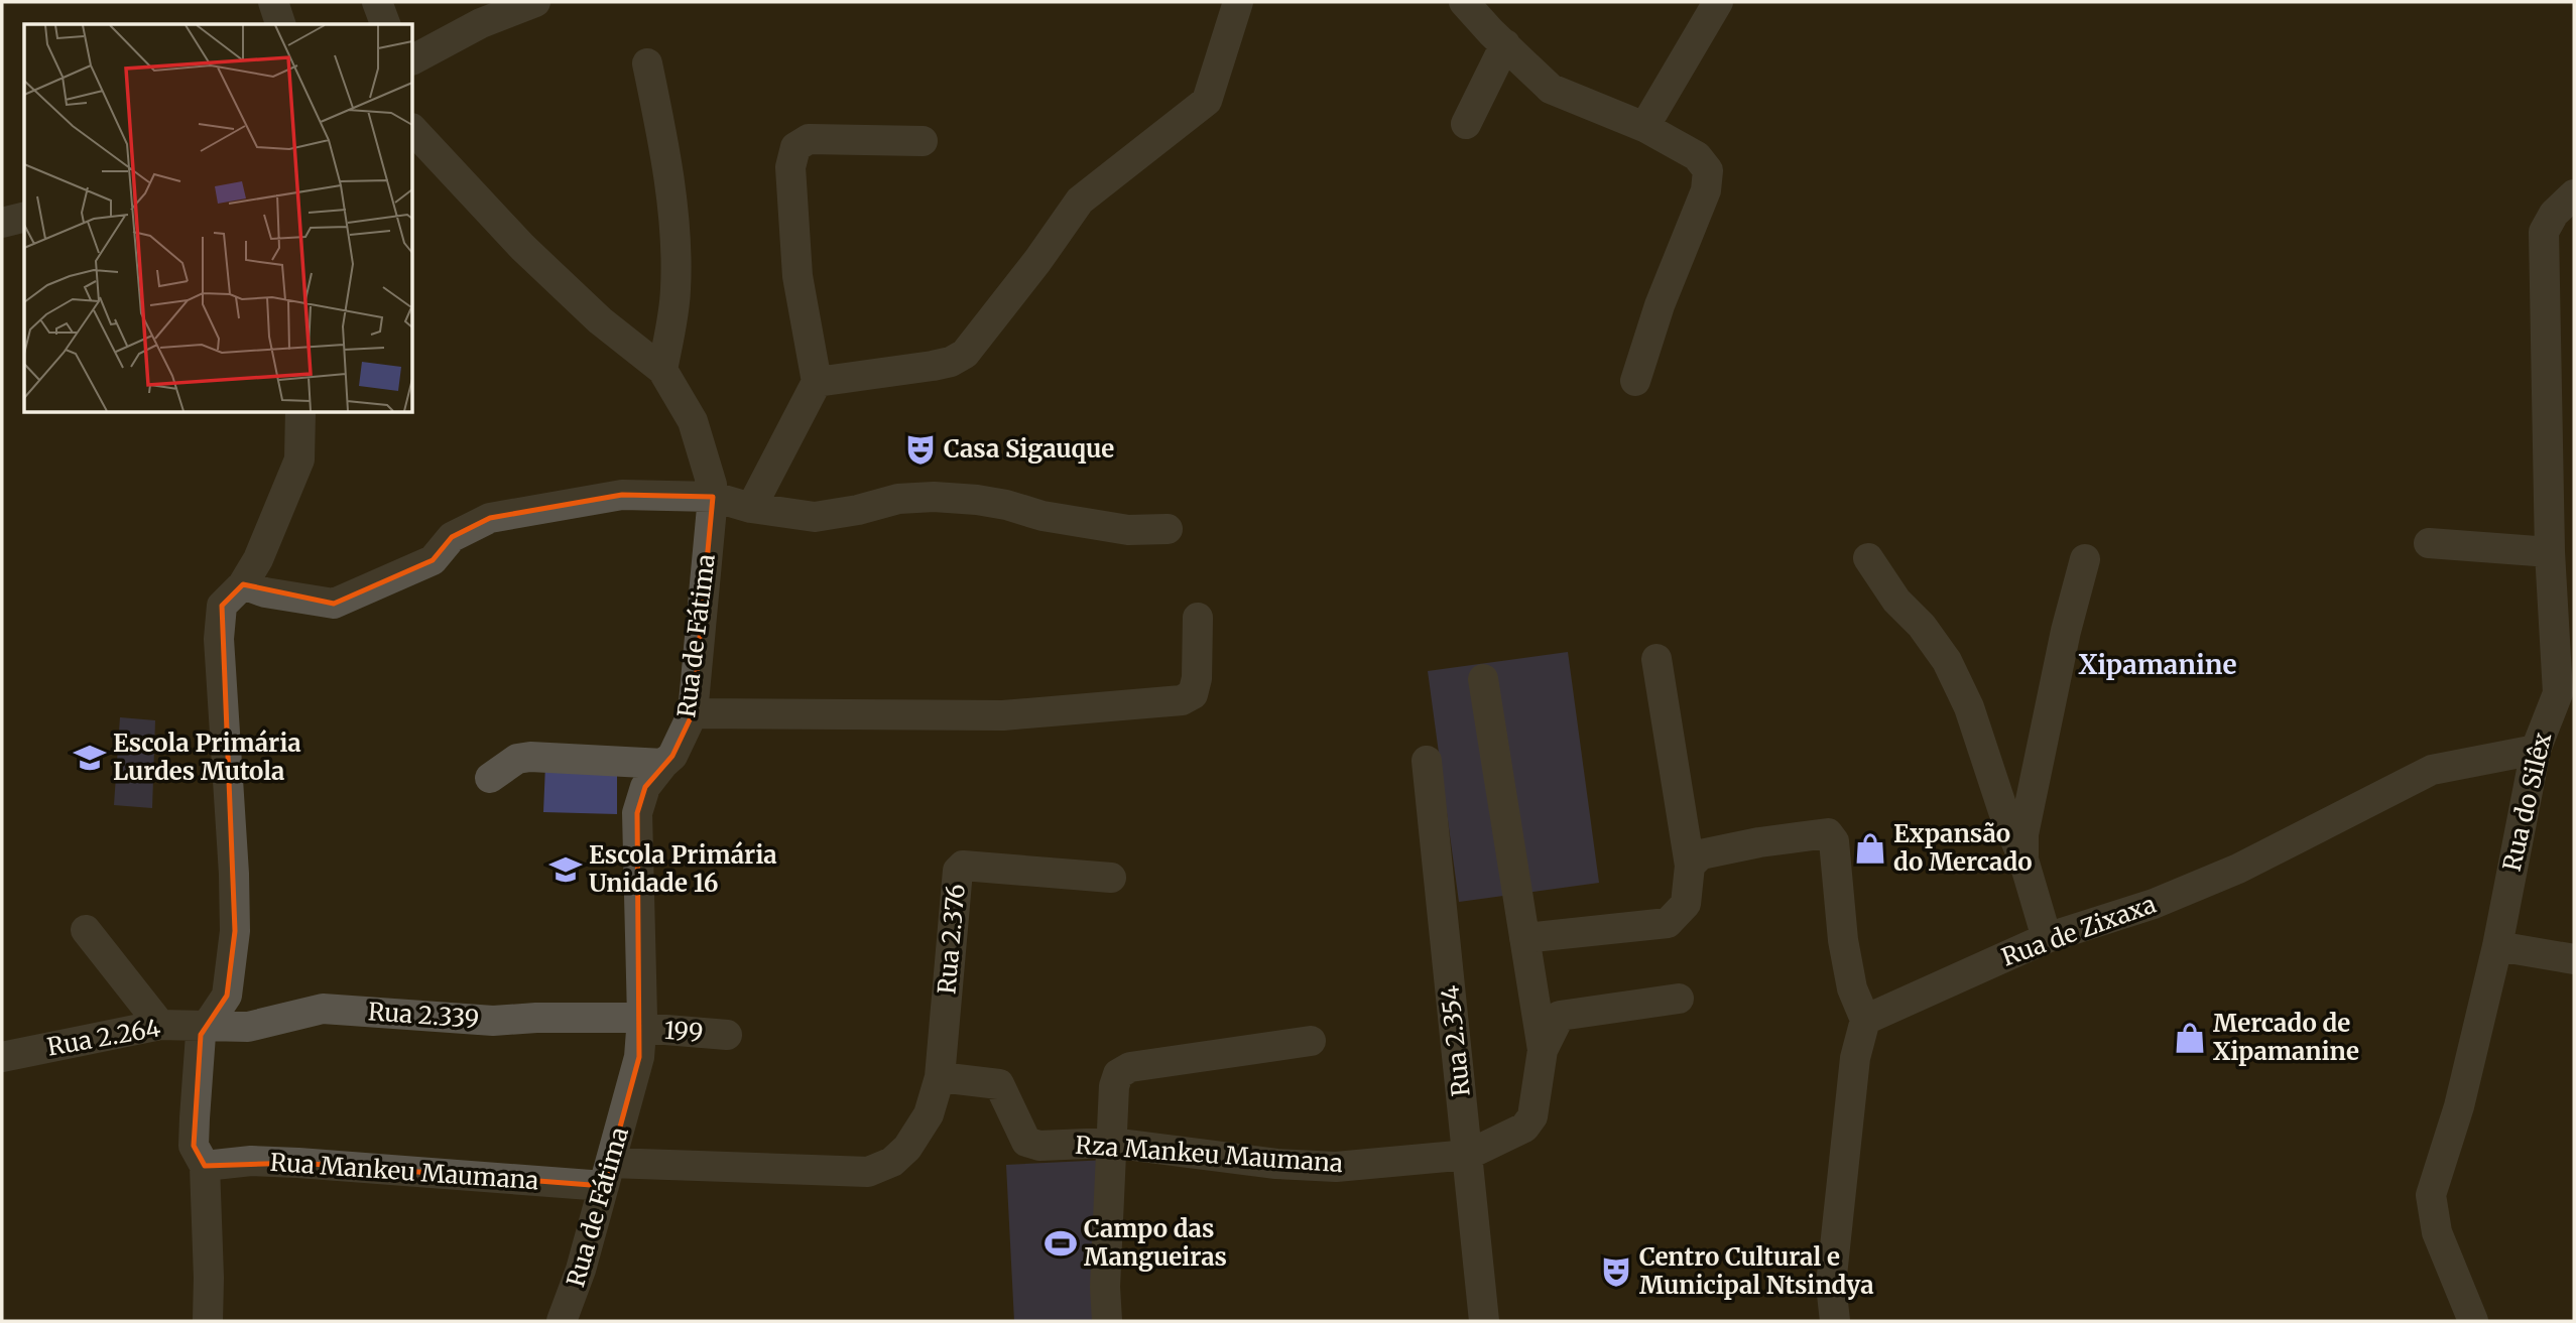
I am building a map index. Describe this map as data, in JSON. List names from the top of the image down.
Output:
{
  "streets": {
    "street": [
      "Rua de Fátima",
      "Rua do Silêx",
      "Rua de Zixaxa",
      "Rua 2.376",
      "Rua 2.339",
      "199",
      "Rua 2.264",
      "Rua 2.354",
      "Rza Mankeu Maumana",
      "Rua Mankeu Maumana"
    ]
  },
  "crossings": [
    ["Rua de Fátima", "Rua 2.339"],
    ["Rua de Fátima", "199"],
    ["Rua de Fátima", "Rua Mankeu Maumana"],
    ["Rua do Silêx", "Rua de Zixaxa"],
    ["Rua 2.376", "Rza Mankeu Maumana"],
    ["Rua 2.376", "Rua Mankeu Maumana"],
    ["Rua 2.339", "199"],
    ["Rua 2.339", "Rua 2.264"],
    ["Rua 2.354", "Rza Mankeu Maumana"],
    ["Rza Mankeu Maumana", "Rua Mankeu Maumana"]
  ],
  "districts": ["Xipamanine"],
  "places": {
    "theatre": ["Casa Sigauque", "Centro Cultural e Municipal Ntsindya"],
    "school or university": ["Escola Primária Lurdes Mutola", "Escola Primária Unidade 16"],
    "shop": ["Expansão do Mercado", "Mercado de Xipamanine"],
    "sports": ["Campo das Mangueiras"]
  }
}
